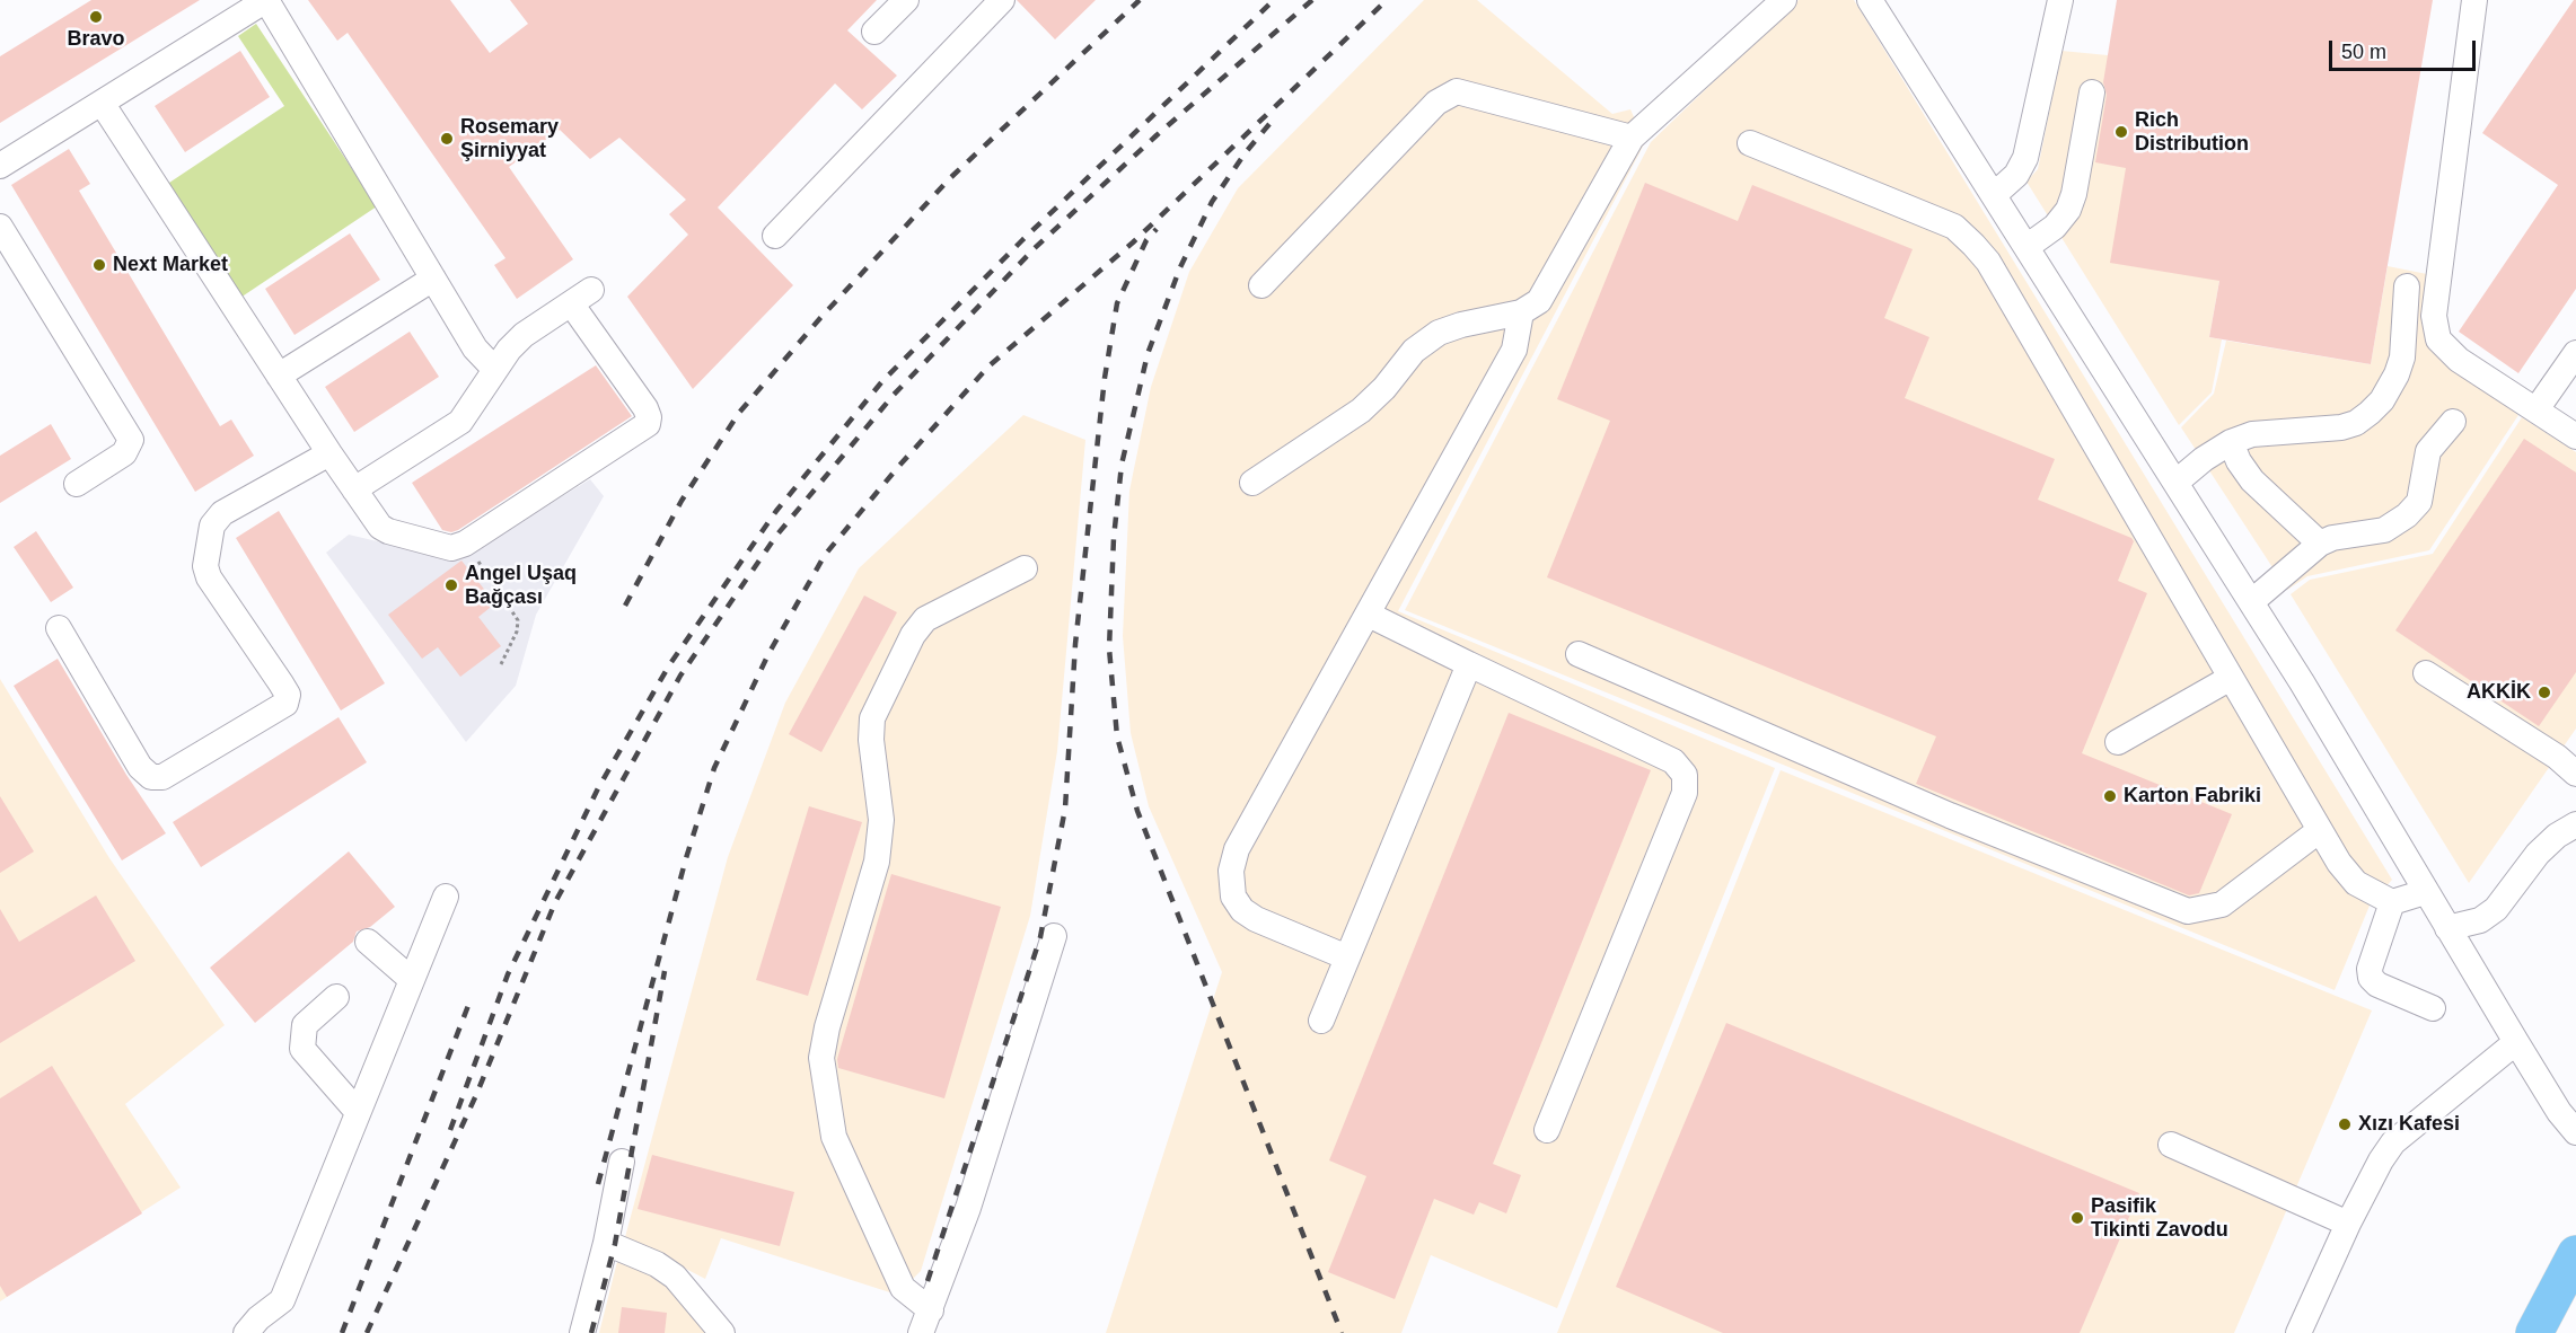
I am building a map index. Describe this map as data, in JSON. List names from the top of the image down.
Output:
{
  "places": [
    "Bravo",
    "Rich Distribution",
    "Rosemary Şirniyyat",
    "Next Market",
    "Angel Uşaq Bağçası",
    "AKKİK",
    "Karton Fabriki",
    "Xızı Kafesi",
    "Pasifik Tikinti Zavodu"
  ],
  "scale_bar": "50 m"
}
